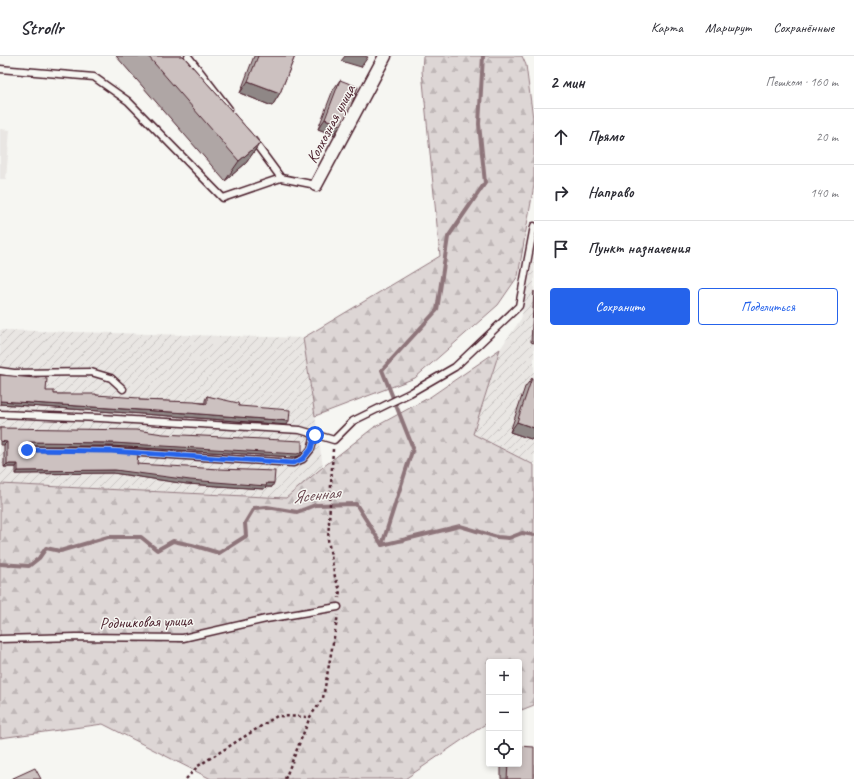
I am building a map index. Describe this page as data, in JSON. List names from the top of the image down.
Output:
{
  "streets": {
    "street": ["Колхозная улица"],
    "lane": ["Родниковая улица"]
  },
  "water": ["Ясенная"],
  "page": {
    "header": "Strollr",
    "nav": ["Карта", "Маршрут", "Сохранённые"],
    "heading": ["2 мин", "Пешком · 160 m"],
    "list": [
      ["Прямо", "20 m"],
      ["Направо", "140 m"],
      "Пункт назначения"
    ],
    "buttons": ["Сохранить", "Поделиться"],
    "map_buttons": ["+", "−"]
  }
}
